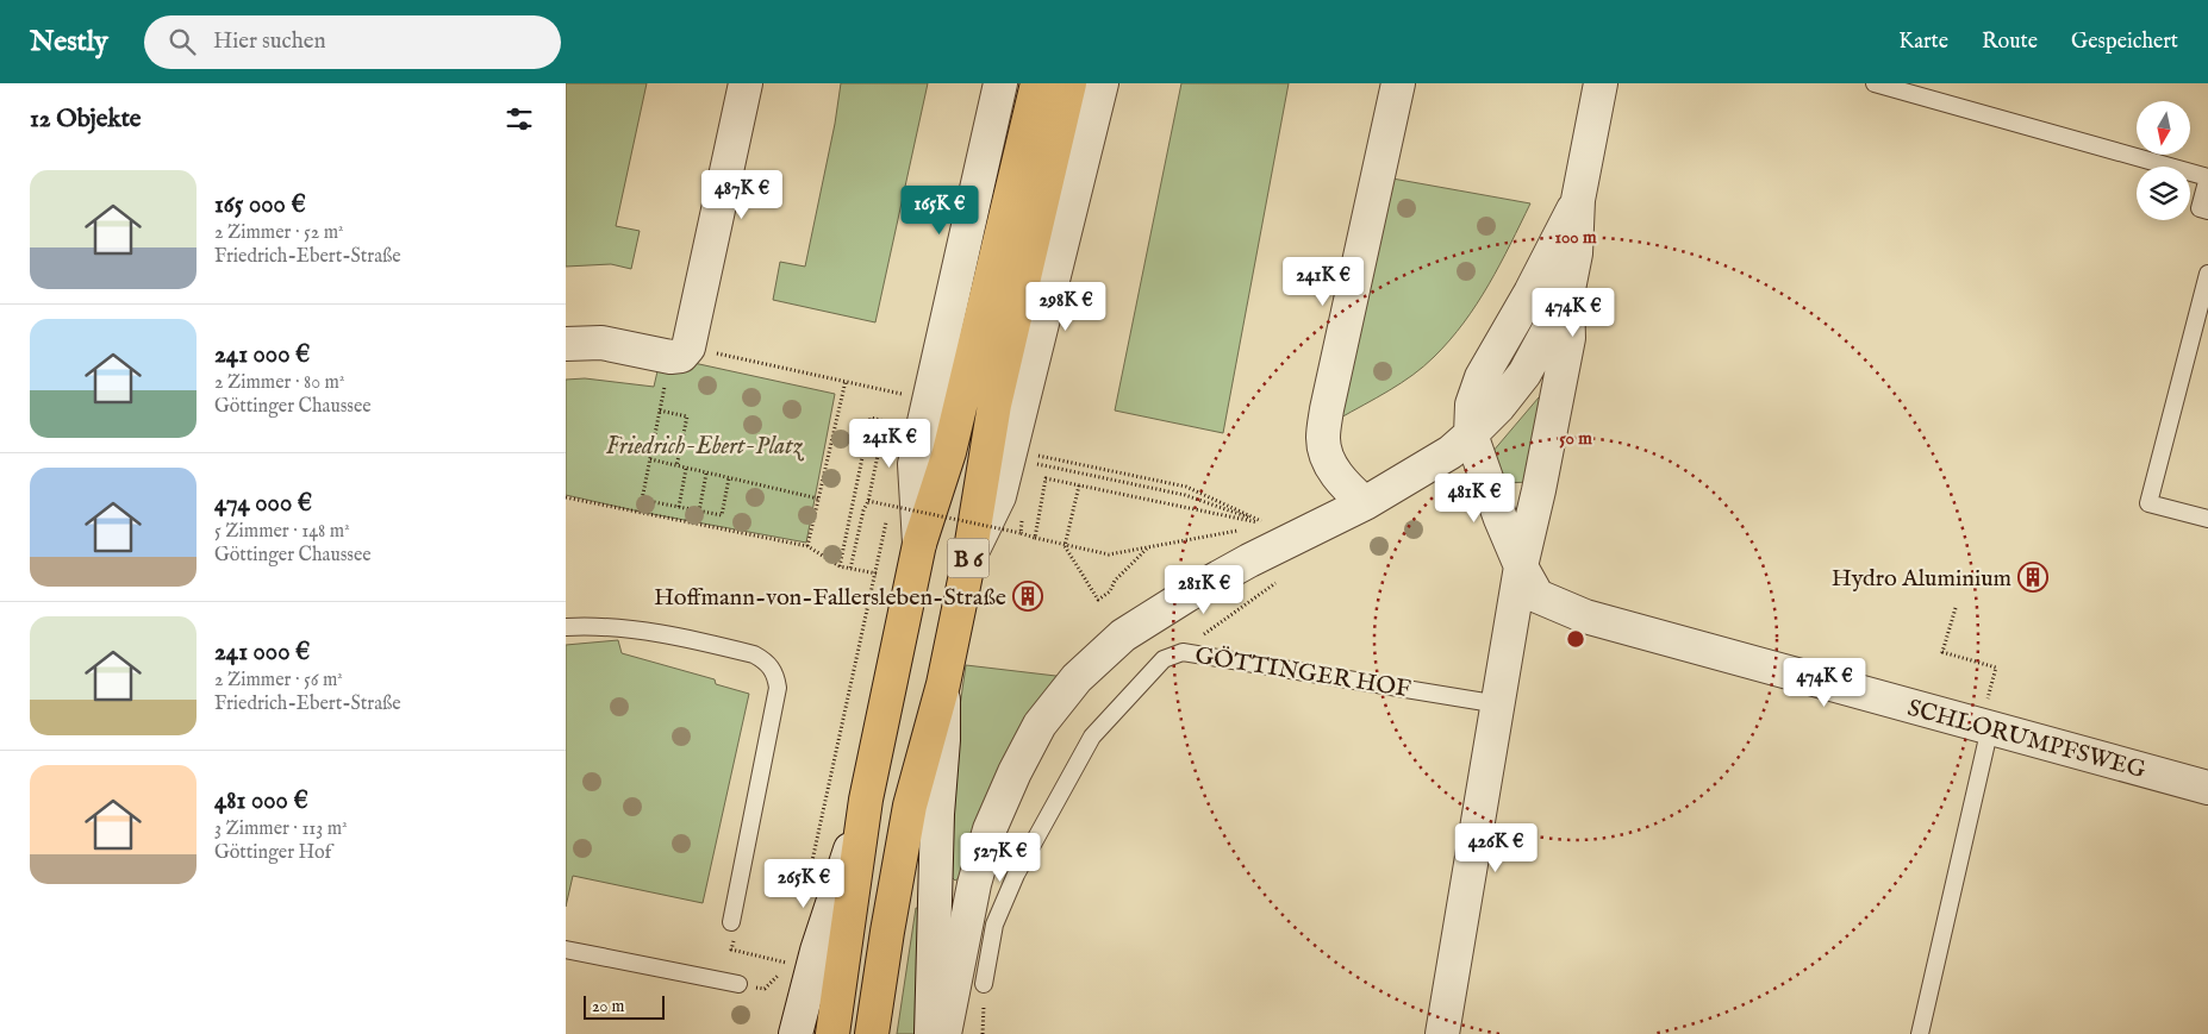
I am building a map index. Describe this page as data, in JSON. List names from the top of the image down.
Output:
{
  "streets": {
    "main road": ["B 6"],
    "street": ["SCHLORUMPFSWEG"],
    "lane": ["GÖTTINGER HOF"]
  },
  "parks": ["Friedrich-Ebert-Platz"],
  "places": {
    "building": ["Hydro Aluminium", "Hoffmann-von-Fallersleben-Straße"]
  },
  "scale_bar": "20 m",
  "north": "bottom",
  "page": {
    "header": "Nestly",
    "search": "Hier suchen",
    "nav": ["Karte", "Route", "Gespeichert"],
    "heading": "12 Objekte",
    "list": [
      {
        "name": "165 000 €",
        "note": "2 Zimmer · 52 m² · Friedrich-Ebert-Straße"
      },
      {
        "name": "241 000 €",
        "note": "2 Zimmer · 80 m² · Göttinger Chaussee"
      },
      {
        "name": "474 000 €",
        "note": "5 Zimmer · 148 m² · Göttinger Chaussee"
      },
      {
        "name": "241 000 €",
        "note": "2 Zimmer · 56 m² · Friedrich-Ebert-Straße"
      },
      {
        "name": "481 000 €",
        "note": "3 Zimmer · 113 m² · Göttinger Hof"
      }
    ],
    "price": [
      "487K €",
      "165K €",
      "241K €",
      "298K €",
      "474K €",
      "241K €",
      "481K €",
      "281K €",
      "474K €",
      "426K €",
      "527K €",
      "265K €"
    ],
    "scale": "20 m"
  },
  "rings": ["100 m", "50 m"]
}
